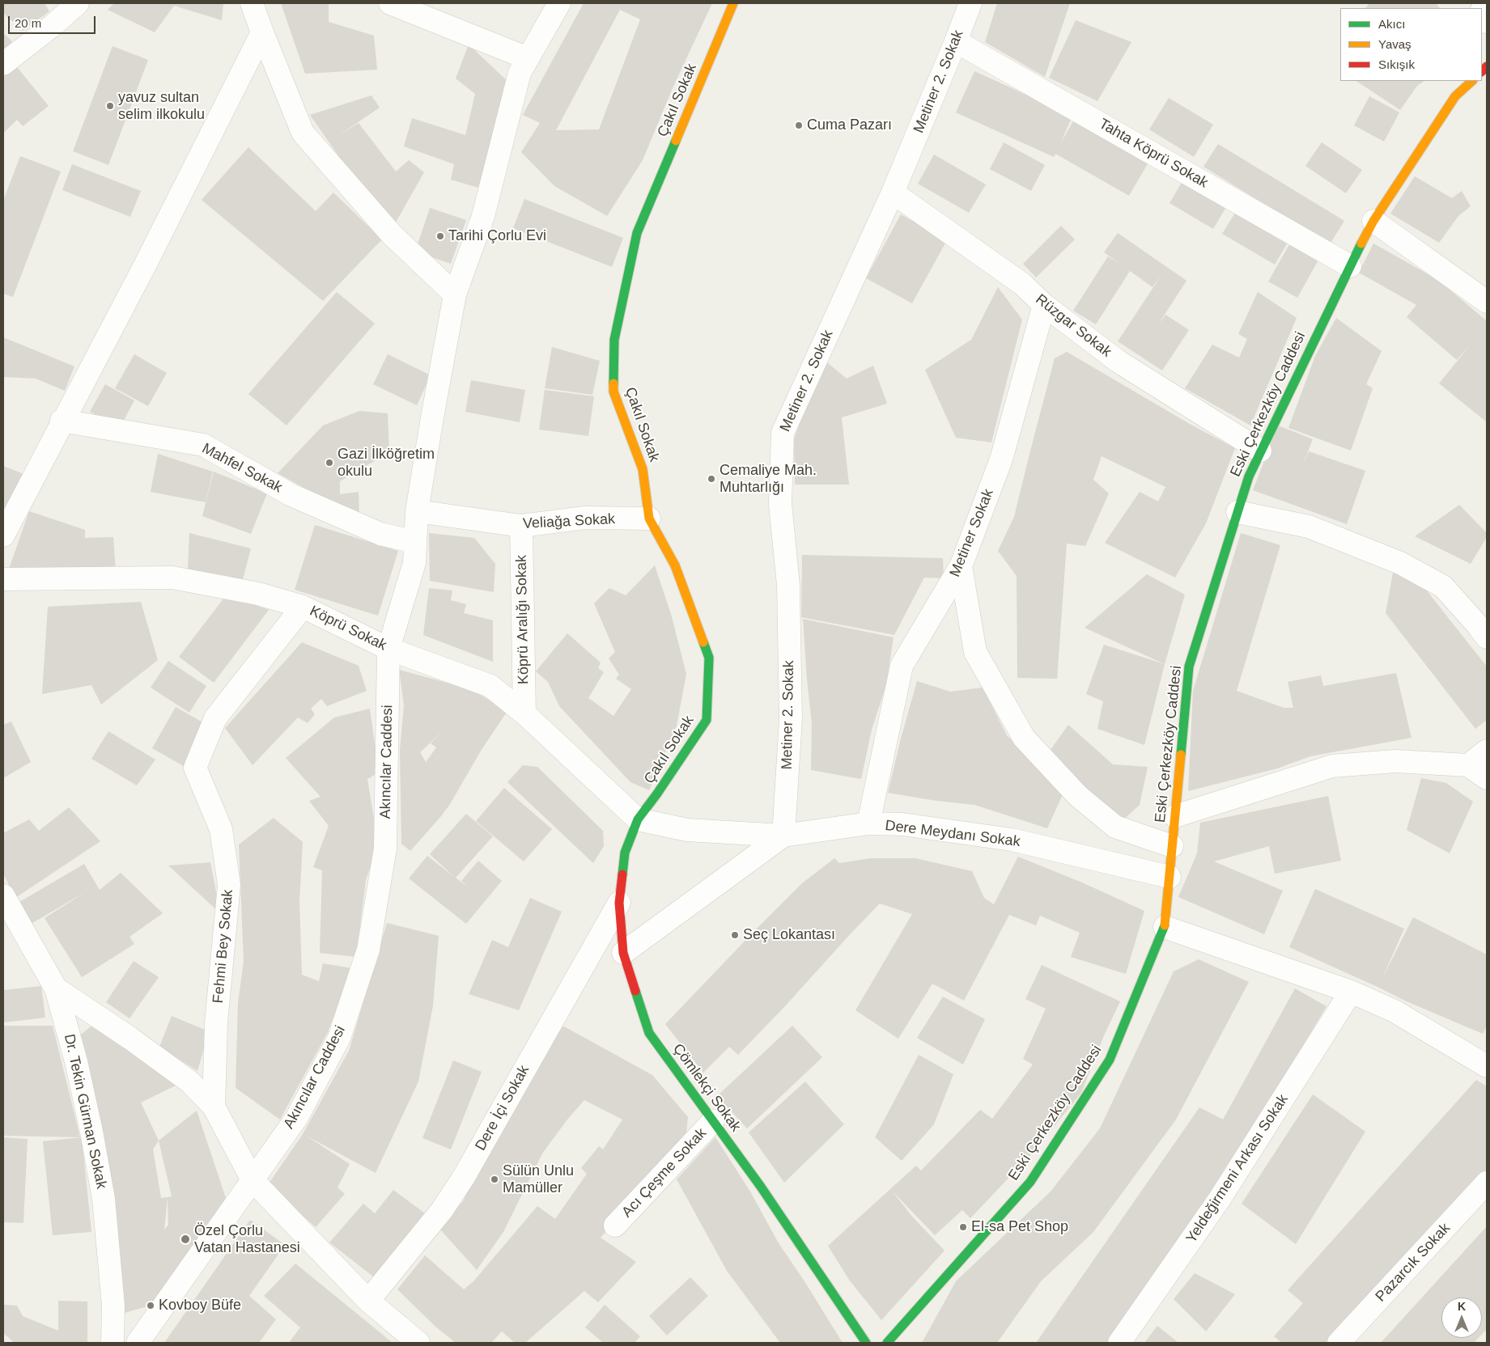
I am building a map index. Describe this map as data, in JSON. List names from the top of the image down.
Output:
{
  "streets": {
    "street": [
      "Metiner 2. Sokak",
      "Çakıl Sokak",
      "Tahta Köprü Sokak",
      "Rüzgar Sokak",
      "Eski Çerkezköy Caddesi",
      "Mahfel Sokak",
      "Veliağa Sokak",
      "Metiner Sokak",
      "Köprü Aralığı Sokak",
      "Köprü Sokak",
      "Akıncılar Caddesi",
      "Dere Meydanı Sokak",
      "Fehmi Bey Sokak",
      "Çömlekçi Sokak",
      "Dere İçi Sokak",
      "Dr. Tekin Gürman Sokak",
      "Yeldeğirmeni Arkası Sokak",
      "Acı Çeşme Sokak",
      "Pazarcık Sokak"
    ]
  },
  "crossings": [
    ["Metiner 2. Sokak", "Tahta Köprü Sokak"],
    ["Metiner 2. Sokak", "Rüzgar Sokak"],
    ["Metiner 2. Sokak", "Dere Meydanı Sokak"],
    ["Çakıl Sokak", "Veliağa Sokak"],
    ["Çakıl Sokak", "Köprü Sokak"],
    ["Çakıl Sokak", "Dere Meydanı Sokak"],
    ["Çakıl Sokak", "Çömlekçi Sokak"],
    ["Tahta Köprü Sokak", "Eski Çerkezköy Caddesi"],
    ["Rüzgar Sokak", "Eski Çerkezköy Caddesi"],
    ["Rüzgar Sokak", "Metiner Sokak"],
    ["Eski Çerkezköy Caddesi", "Dere Meydanı Sokak"],
    ["Mahfel Sokak", "Akıncılar Caddesi"],
    ["Veliağa Sokak", "Köprü Aralığı Sokak"],
    ["Veliağa Sokak", "Akıncılar Caddesi"],
    ["Metiner Sokak", "Dere Meydanı Sokak"],
    ["Köprü Aralığı Sokak", "Köprü Sokak"],
    ["Köprü Sokak", "Akıncılar Caddesi"],
    ["Köprü Sokak", "Dere Meydanı Sokak"],
    ["Köprü Sokak", "Fehmi Bey Sokak"],
    ["Köprü Sokak", "Çömlekçi Sokak"],
    ["Dere Meydanı Sokak", "Çömlekçi Sokak"],
    ["Çömlekçi Sokak", "Dere İçi Sokak"],
    ["Çömlekçi Sokak", "Acı Çeşme Sokak"]
  ],
  "places": [
    "yavuz sultan selim ilkokulu",
    "Cuma Pazarı",
    "Tarihi Çorlu Evi",
    "Gazi İlköğretim okulu",
    "Cemaliye Mah. Muhtarlığı",
    "Seç Lokantası",
    "Sülün Unlu Mamüller",
    "El-sa Pet Shop",
    "Özel Çorlu Vatan Hastanesi",
    "Kovboy Büfe"
  ],
  "legend": ["Akıcı", "Yavaş", "Sıkışık"],
  "scale_bar": "20 m",
  "north": "top"
}
